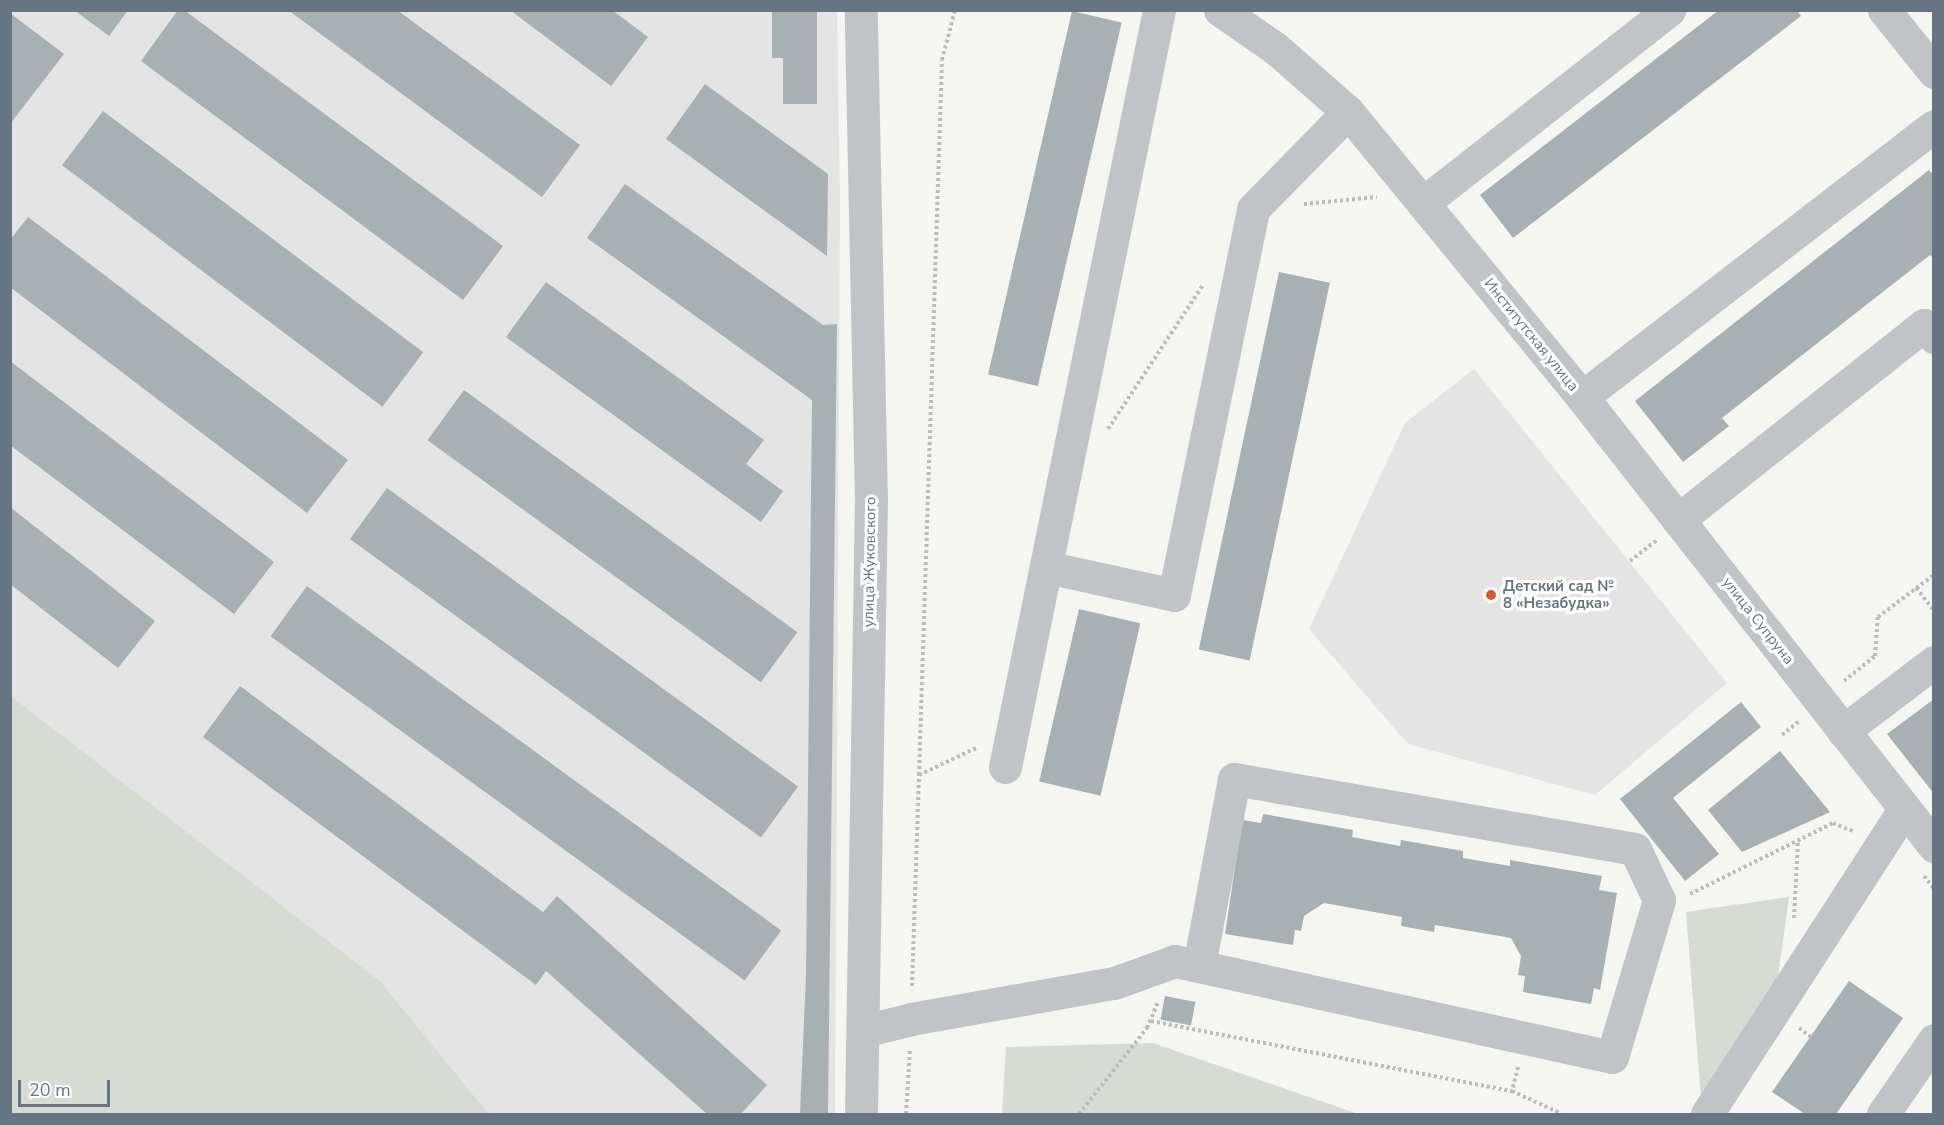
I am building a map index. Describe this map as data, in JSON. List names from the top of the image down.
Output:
{
  "streets": {
    "street": ["Институтская улица", "улица Жуковского", "улица Супруна"]
  },
  "crossings": [
    ["Институтская улица", "улица Супруна"]
  ],
  "places": ["Детский сад № 8 «Незабудка»"],
  "scale_bar": "20 m"
}
